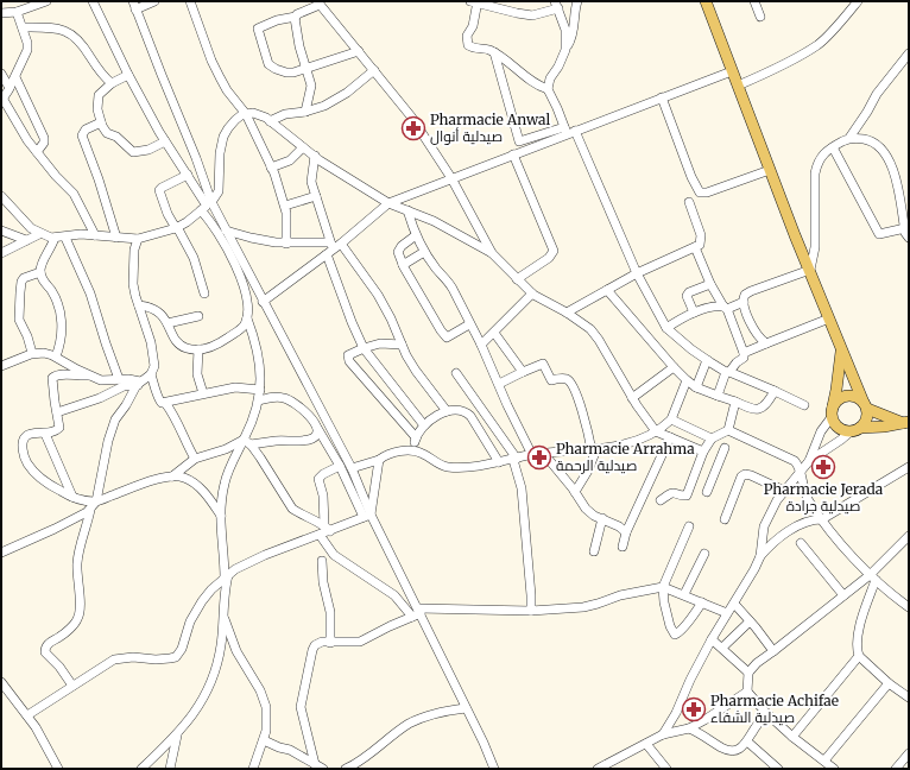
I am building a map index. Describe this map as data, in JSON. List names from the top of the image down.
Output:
{
  "places": {
    "pharmacy": [
      "Pharmacie Anwal صيدلية أنوال",
      "Pharmacie Arrahma صيدلية الرحمة",
      "Pharmacie Jerada صيدلية جرادة",
      "Pharmacie Achifae صيدلية الشفاء"
    ]
  }
}
